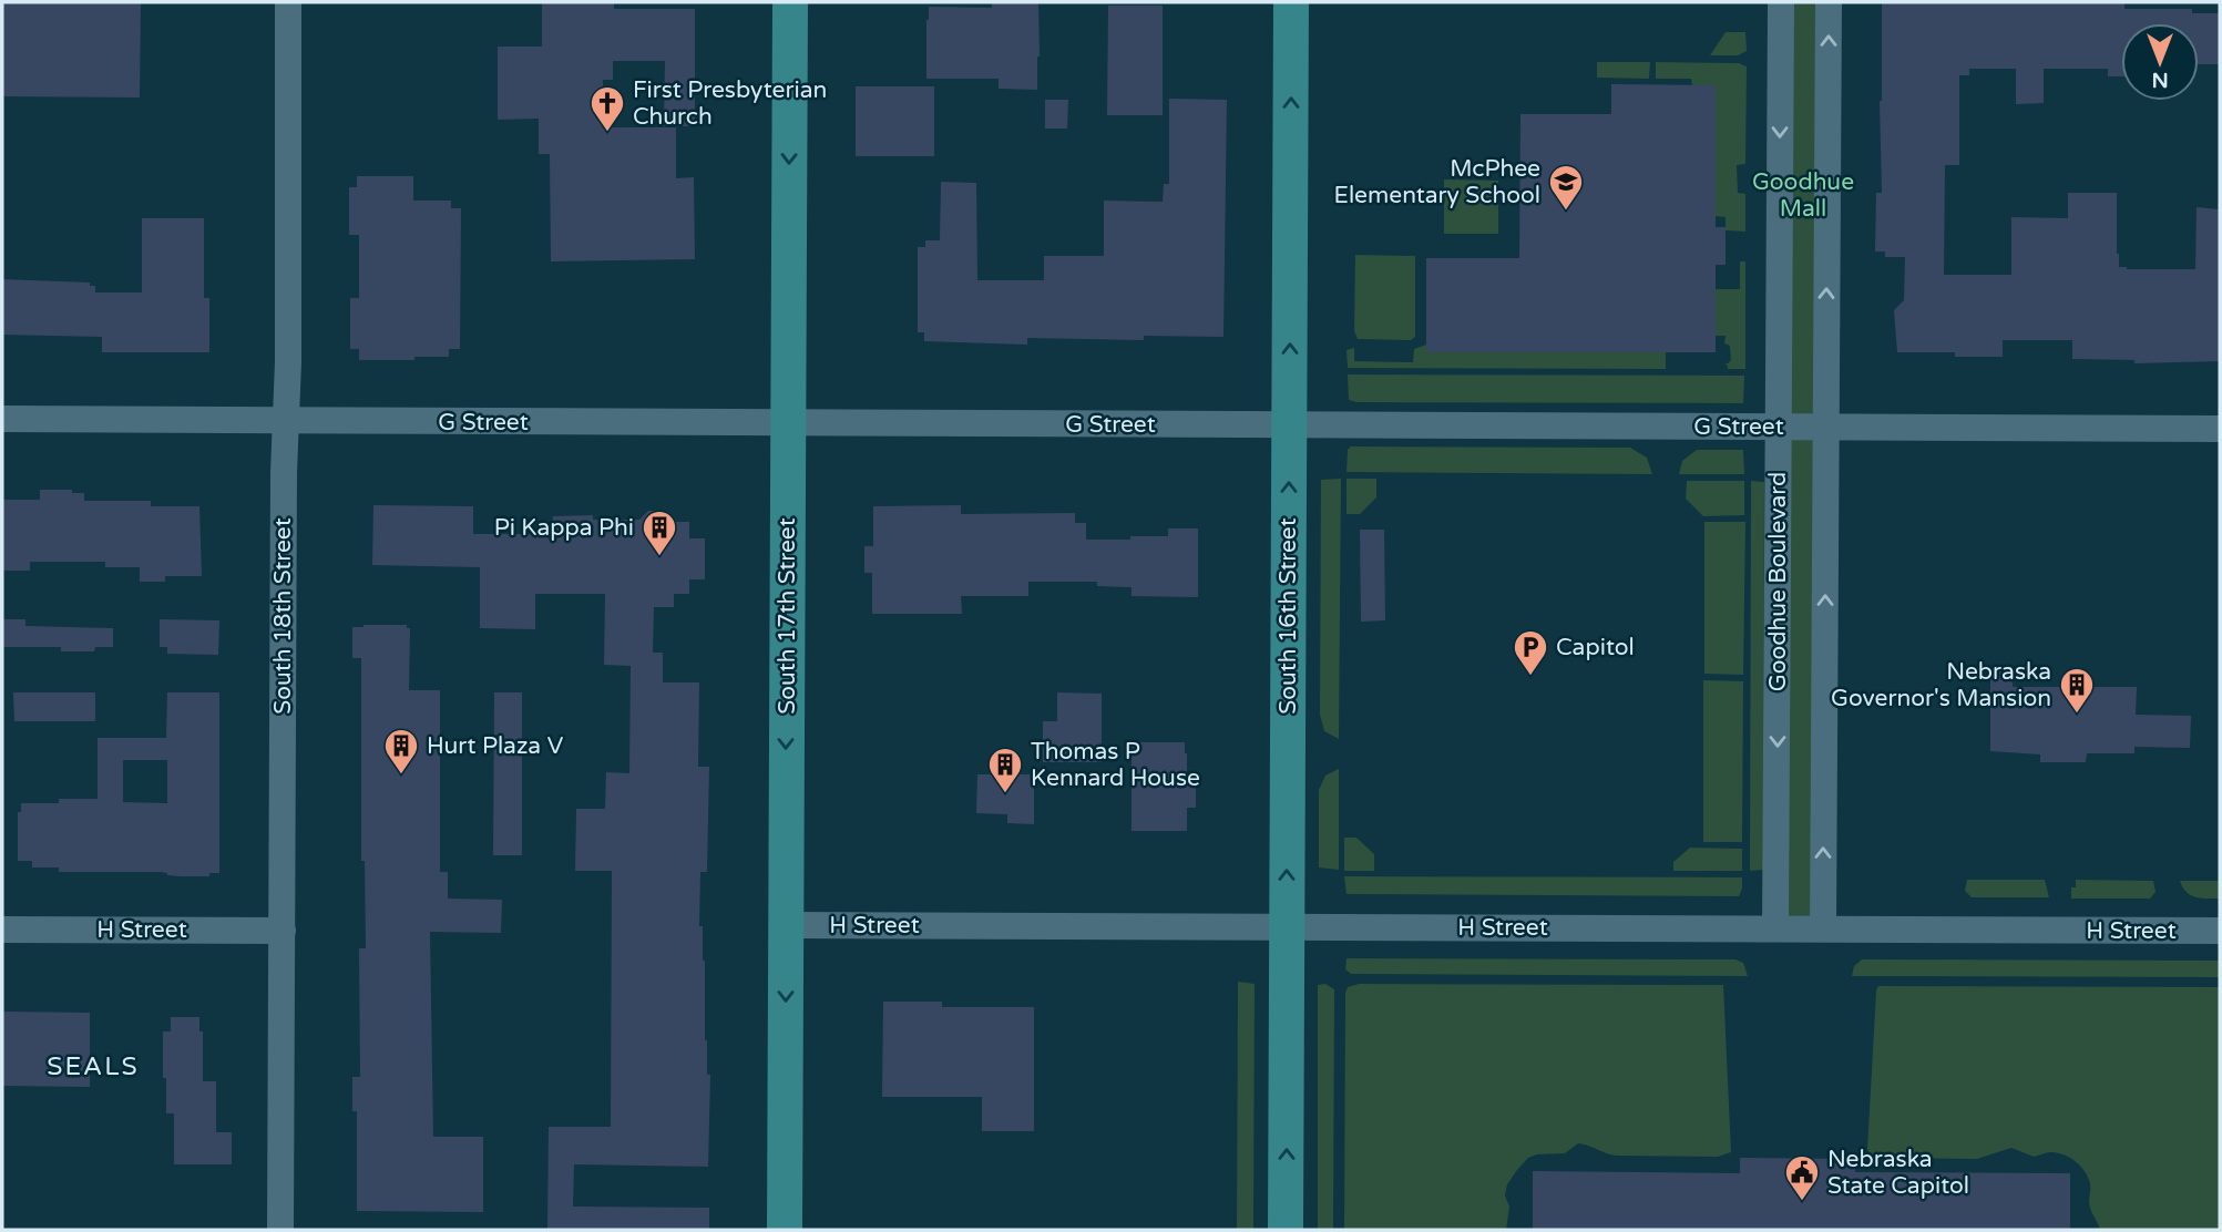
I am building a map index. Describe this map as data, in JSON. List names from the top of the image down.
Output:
{
  "streets": {
    "main road": ["South 17th Street", "South 16th Street"],
    "street": [
      "G Street",
      "Goodhue Boulevard",
      "South 18th Street",
      "H Street"
    ]
  },
  "crossings": [
    ["G Street", "Goodhue Boulevard"],
    ["G Street", "South 18th Street"],
    ["G Street", "South 17th Street"],
    ["G Street", "South 16th Street"],
    ["Goodhue Boulevard", "H Street"],
    ["South 18th Street", "H Street"],
    ["South 17th Street", "H Street"],
    ["South 16th Street", "H Street"]
  ],
  "one_way": ["South 17th Street", "South 16th Street"],
  "districts": ["SEALS"],
  "parks": ["Goodhue Mall"],
  "places": {
    "church": ["First Presbyterian Church"],
    "school or university": ["McPhee Elementary School"],
    "building": [
      "Pi Kappa Phi",
      "Nebraska Governor's Mansion",
      "Hurt Plaza V",
      "Thomas P Kennard House"
    ],
    "parking": ["Capitol"],
    "public building": ["Nebraska State Capitol"]
  },
  "north": "bottom"
}
